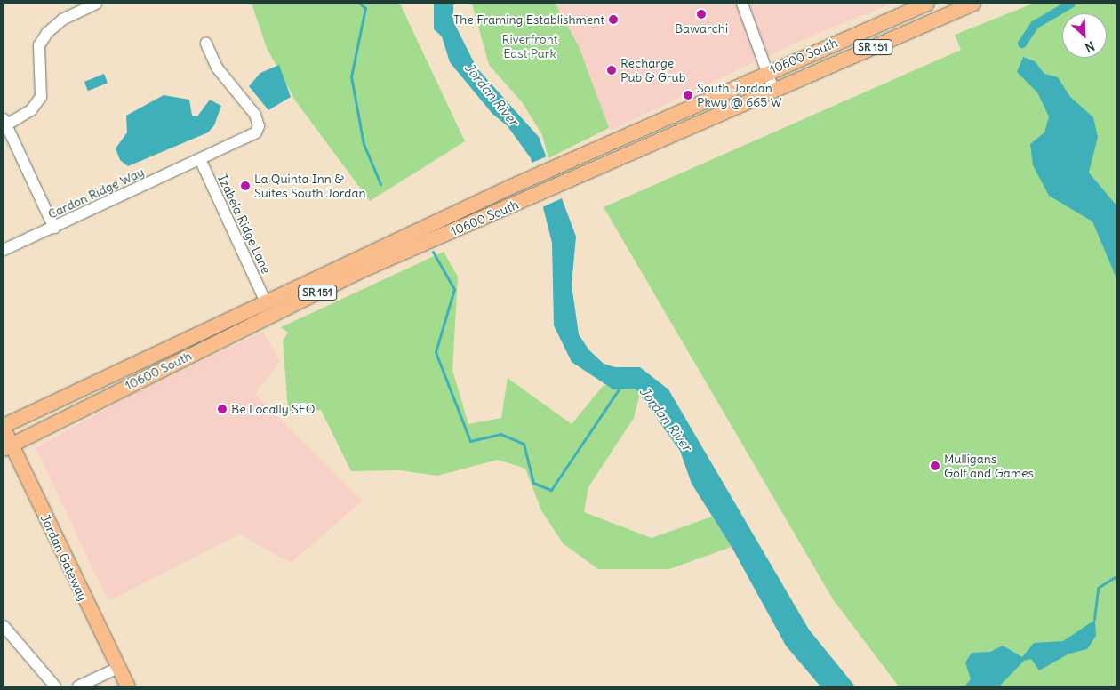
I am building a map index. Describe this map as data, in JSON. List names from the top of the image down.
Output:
{
  "streets": {
    "main road": ["SR 151", "10600 South", "Jordan Gateway"],
    "street": ["Cardon Ridge Way", "Izabela Ridge Lane"]
  },
  "crossings": [
    ["10600 South", "Izabela Ridge Lane"],
    ["10600 South", "Jordan Gateway"],
    ["Cardon Ridge Way", "Izabela Ridge Lane"]
  ],
  "water": ["Jordan River"],
  "parks": ["Riverfront East Park"],
  "places": [
    "Bawarchi",
    "The Framing Establishment",
    "Recharge Pub & Grub",
    "South Jordan Pkwy @ 665 W",
    "La Quinta Inn & Suites South Jordan",
    "Be Locally SEO",
    "Mulligans Golf and Games"
  ],
  "north": "bottom right"
}
